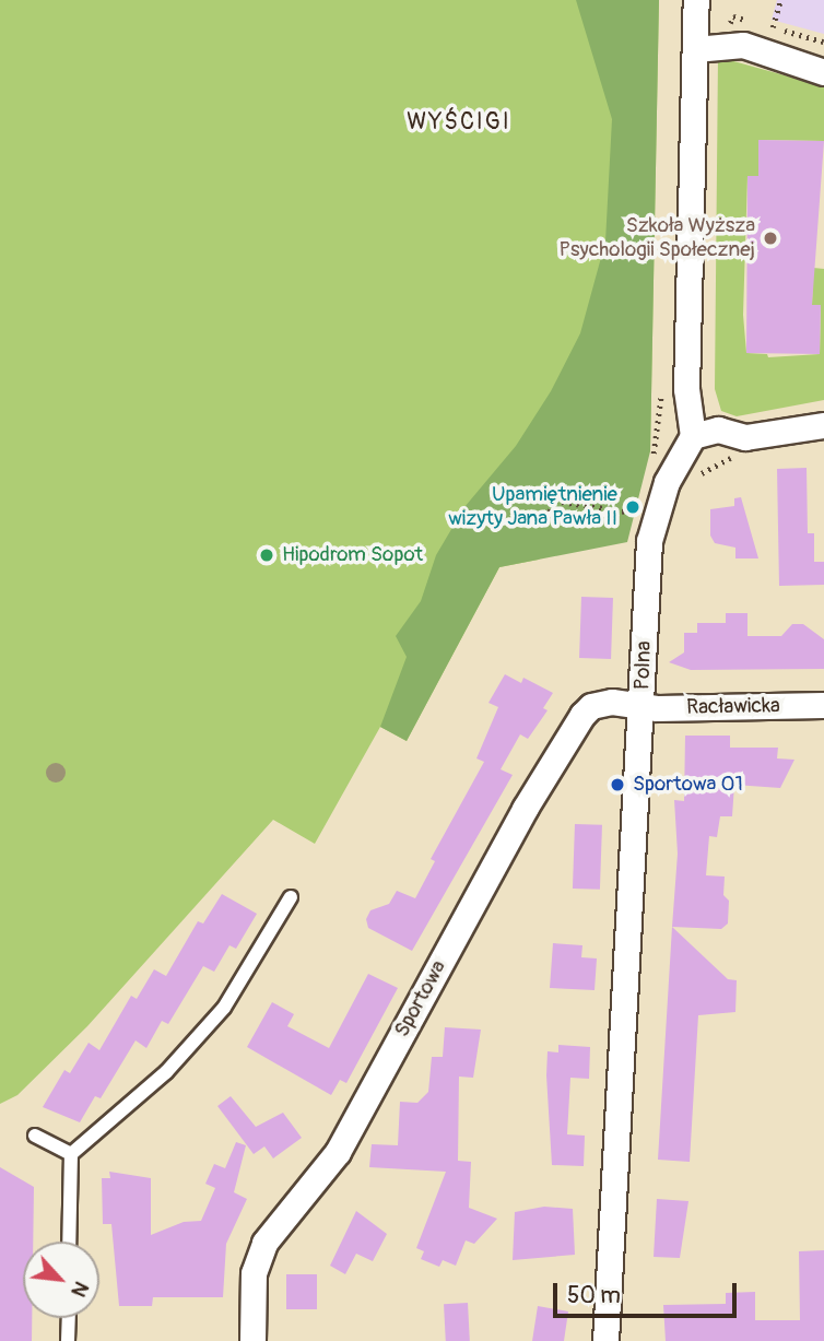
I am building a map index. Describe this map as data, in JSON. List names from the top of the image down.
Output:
{
  "streets": {
    "street": ["Polna", "Racławicka", "Sportowa"]
  },
  "crossings": [
    ["Polna", "Racławicka"],
    ["Polna", "Sportowa"],
    ["Racławicka", "Sportowa"]
  ],
  "districts": ["WYŚCIGI"],
  "places": [
    "Szkoła Wyższa Psychologii Społecznej",
    "Upamiętnienie wizyty Jana Pawła II",
    "Hipodrom Sopot",
    "Sportowa 01"
  ],
  "scale_bar": "50 m",
  "north": "bottom right"
}
